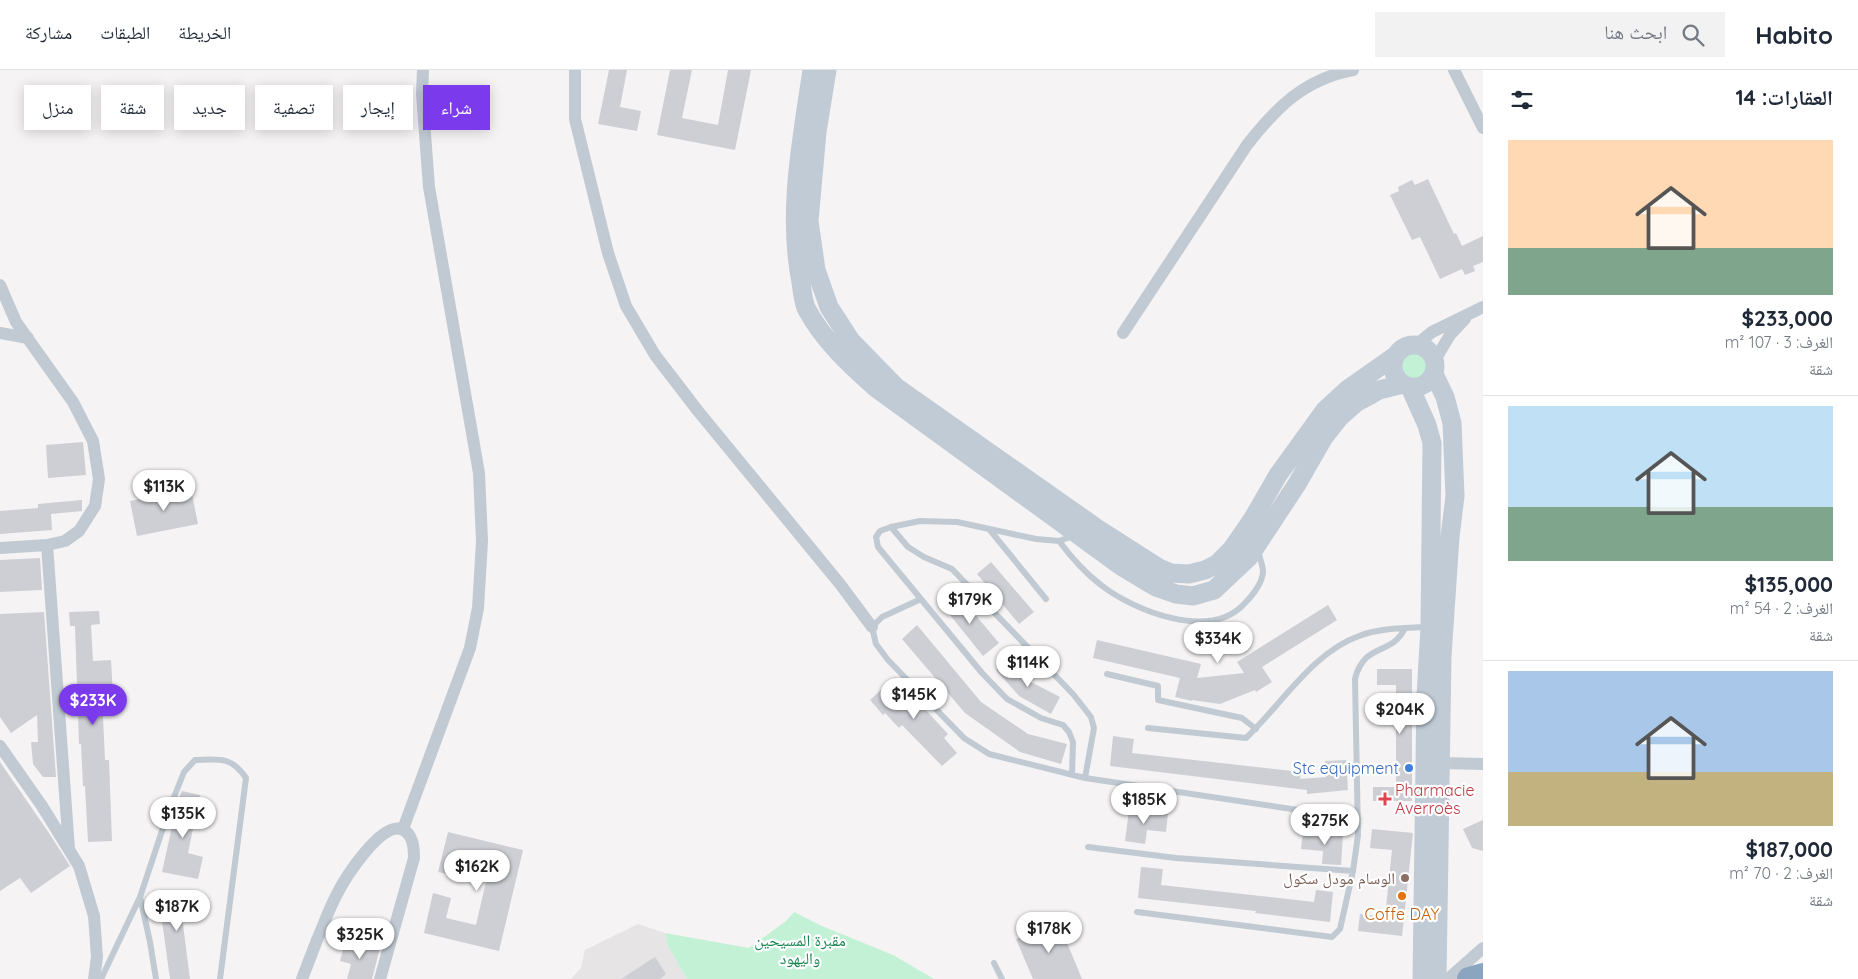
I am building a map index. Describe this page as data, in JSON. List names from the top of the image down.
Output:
{
  "parks": ["مقبرة المسيحين واليهود"],
  "places": {
    "other": ["Stc equipment", "الوسام مودل سكول", "Coffe DAY"],
    "health": ["Pharmacie Averroès"]
  },
  "page": {
    "header": "Habito",
    "search": "ابحث هنا",
    "nav": ["الخريطة", "الطبقات", "مشاركة"],
    "heading": "العقارات: 14",
    "chip": [
      "شراء",
      "إيجار",
      "تصفية",
      "جديد",
      "شقة",
      "منزل"
    ],
    "list": [
      {
        "name": "$233,000",
        "note": "الغرف: 3 · 107 m² · شقة"
      },
      {
        "name": "$135,000",
        "note": "الغرف: 2 · 54 m² · شقة"
      },
      {
        "name": "$187,000",
        "note": "الغرف: 2 · 70 m² · شقة"
      }
    ],
    "price": [
      "$113K",
      "$179K",
      "$334K",
      "$114K",
      "$145K",
      "$233K",
      "$204K",
      "$185K",
      "$135K",
      "$275K",
      "$162K",
      "$187K",
      "$178K",
      "$325K"
    ]
  }
}
